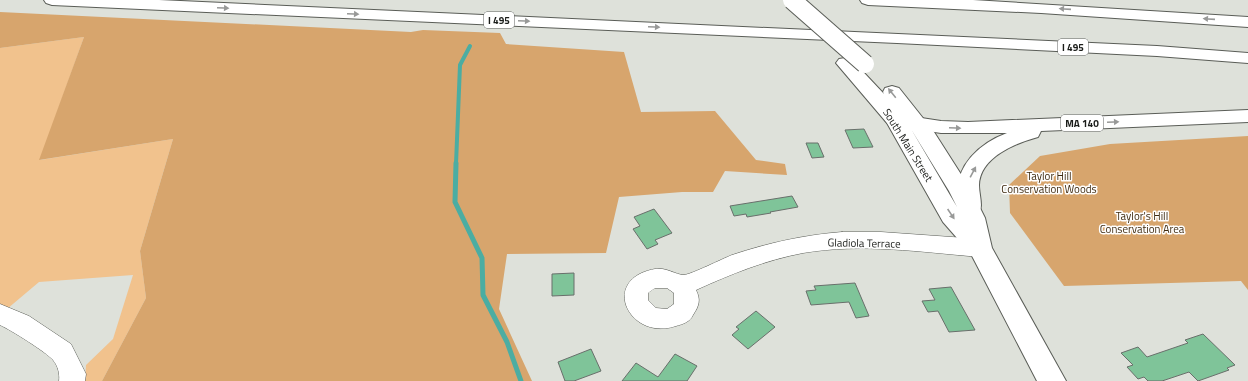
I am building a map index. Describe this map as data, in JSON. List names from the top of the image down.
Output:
{
  "streets": {
    "main road": ["I 495", "MA 140", "South Main Street"],
    "street": ["Gladiola Terrace"]
  },
  "crossings": [
    ["MA 140", "South Main Street"],
    ["South Main Street", "Gladiola Terrace"]
  ],
  "parks": ["Taylor Hill Conservation Woods", "Taylor's Hill Conservation Area"]
}
